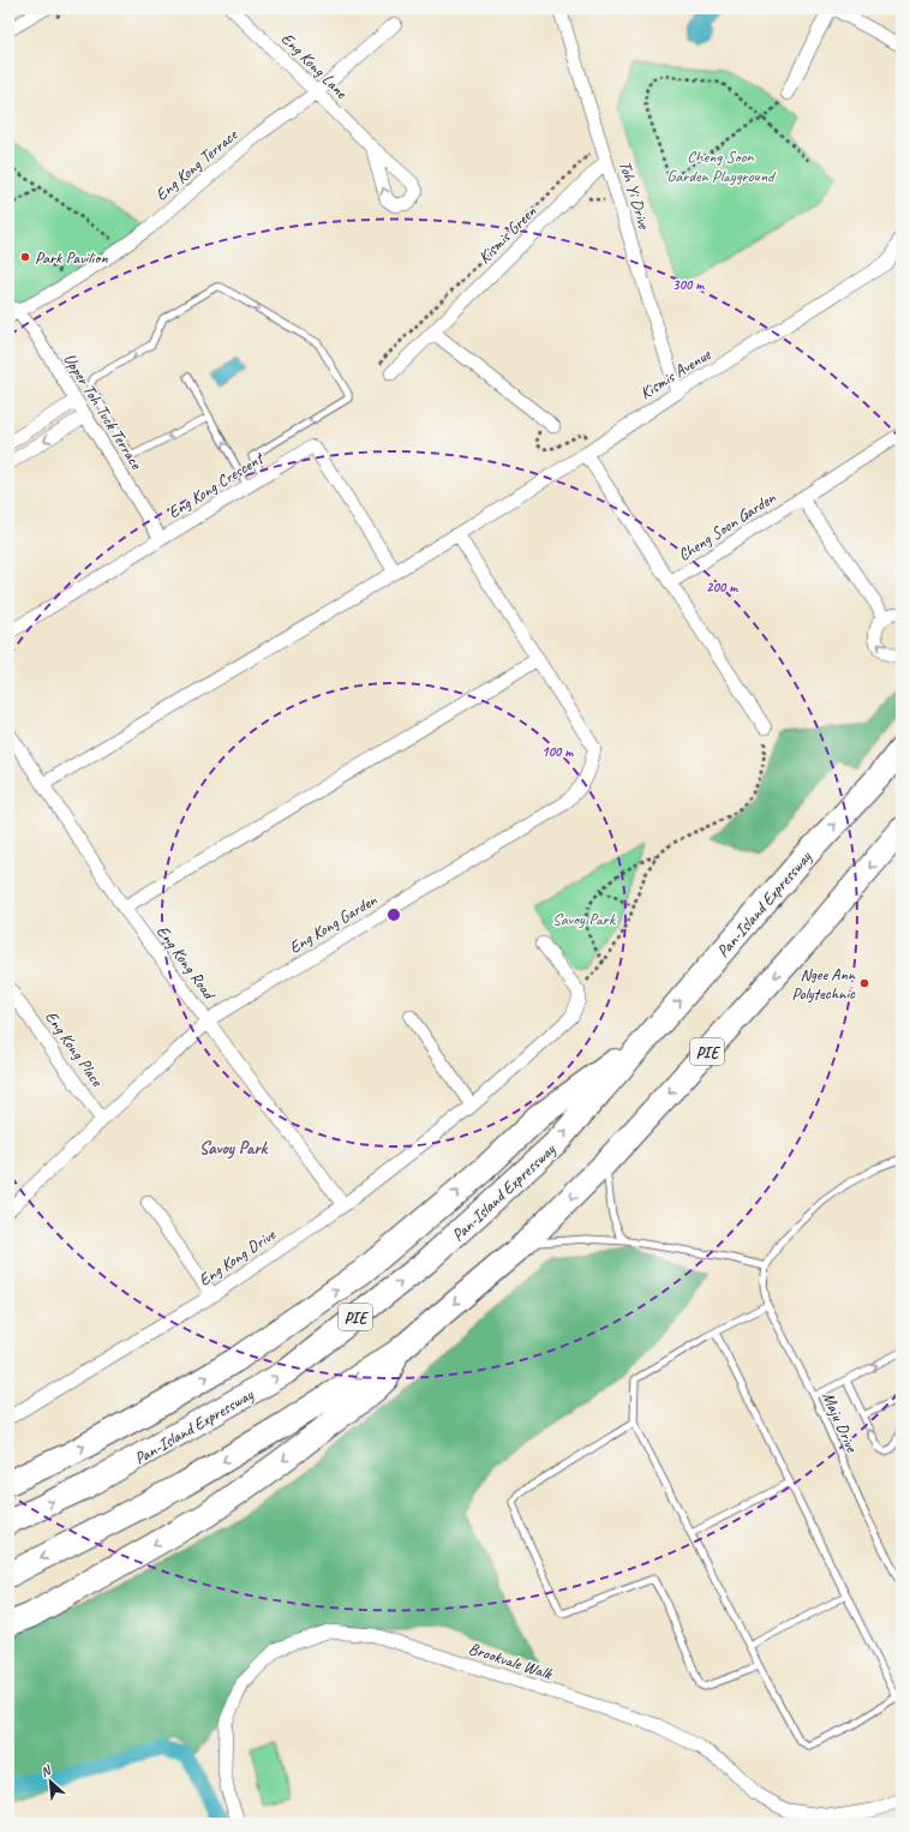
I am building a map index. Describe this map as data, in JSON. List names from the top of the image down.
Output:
{
  "streets": {
    "highway": ["Pan-Island Expressway", "PIE"],
    "street": [
      "Eng Kong Lane",
      "Eng Kong Terrace",
      "Toh Yi Drive",
      "Kismis Green",
      "Kismis Avenue",
      "Upper Toh Tuck Terrace",
      "Eng Kong Crescent",
      "Cheng Soon Garden",
      "Eng Kong Garden",
      "Eng Kong Road",
      "Eng Kong Place",
      "Eng Kong Drive",
      "Brookvale Walk"
    ],
    "lane": ["Maju Drive"]
  },
  "crossings": [
    ["Eng Kong Lane", "Eng Kong Terrace"],
    ["Eng Kong Terrace", "Upper Toh Tuck Terrace"],
    ["Toh Yi Drive", "Kismis Green"],
    ["Toh Yi Drive", "Kismis Avenue"],
    ["Kismis Avenue", "Cheng Soon Garden"],
    ["Kismis Avenue", "Eng Kong Garden"],
    ["Upper Toh Tuck Terrace", "Eng Kong Crescent"],
    ["Eng Kong Garden", "Eng Kong Road"],
    ["Eng Kong Garden", "Eng Kong Place"],
    ["Eng Kong Road", "Eng Kong Drive"]
  ],
  "districts": ["Savoy Park"],
  "parks": ["Cheng Soon Garden Playground", "Savoy Park"],
  "places": ["Park Pavilion", "Ngee Ann Polytechnic"],
  "north": "top left",
  "rings": ["300 m", "200 m", "100 m"]
}
